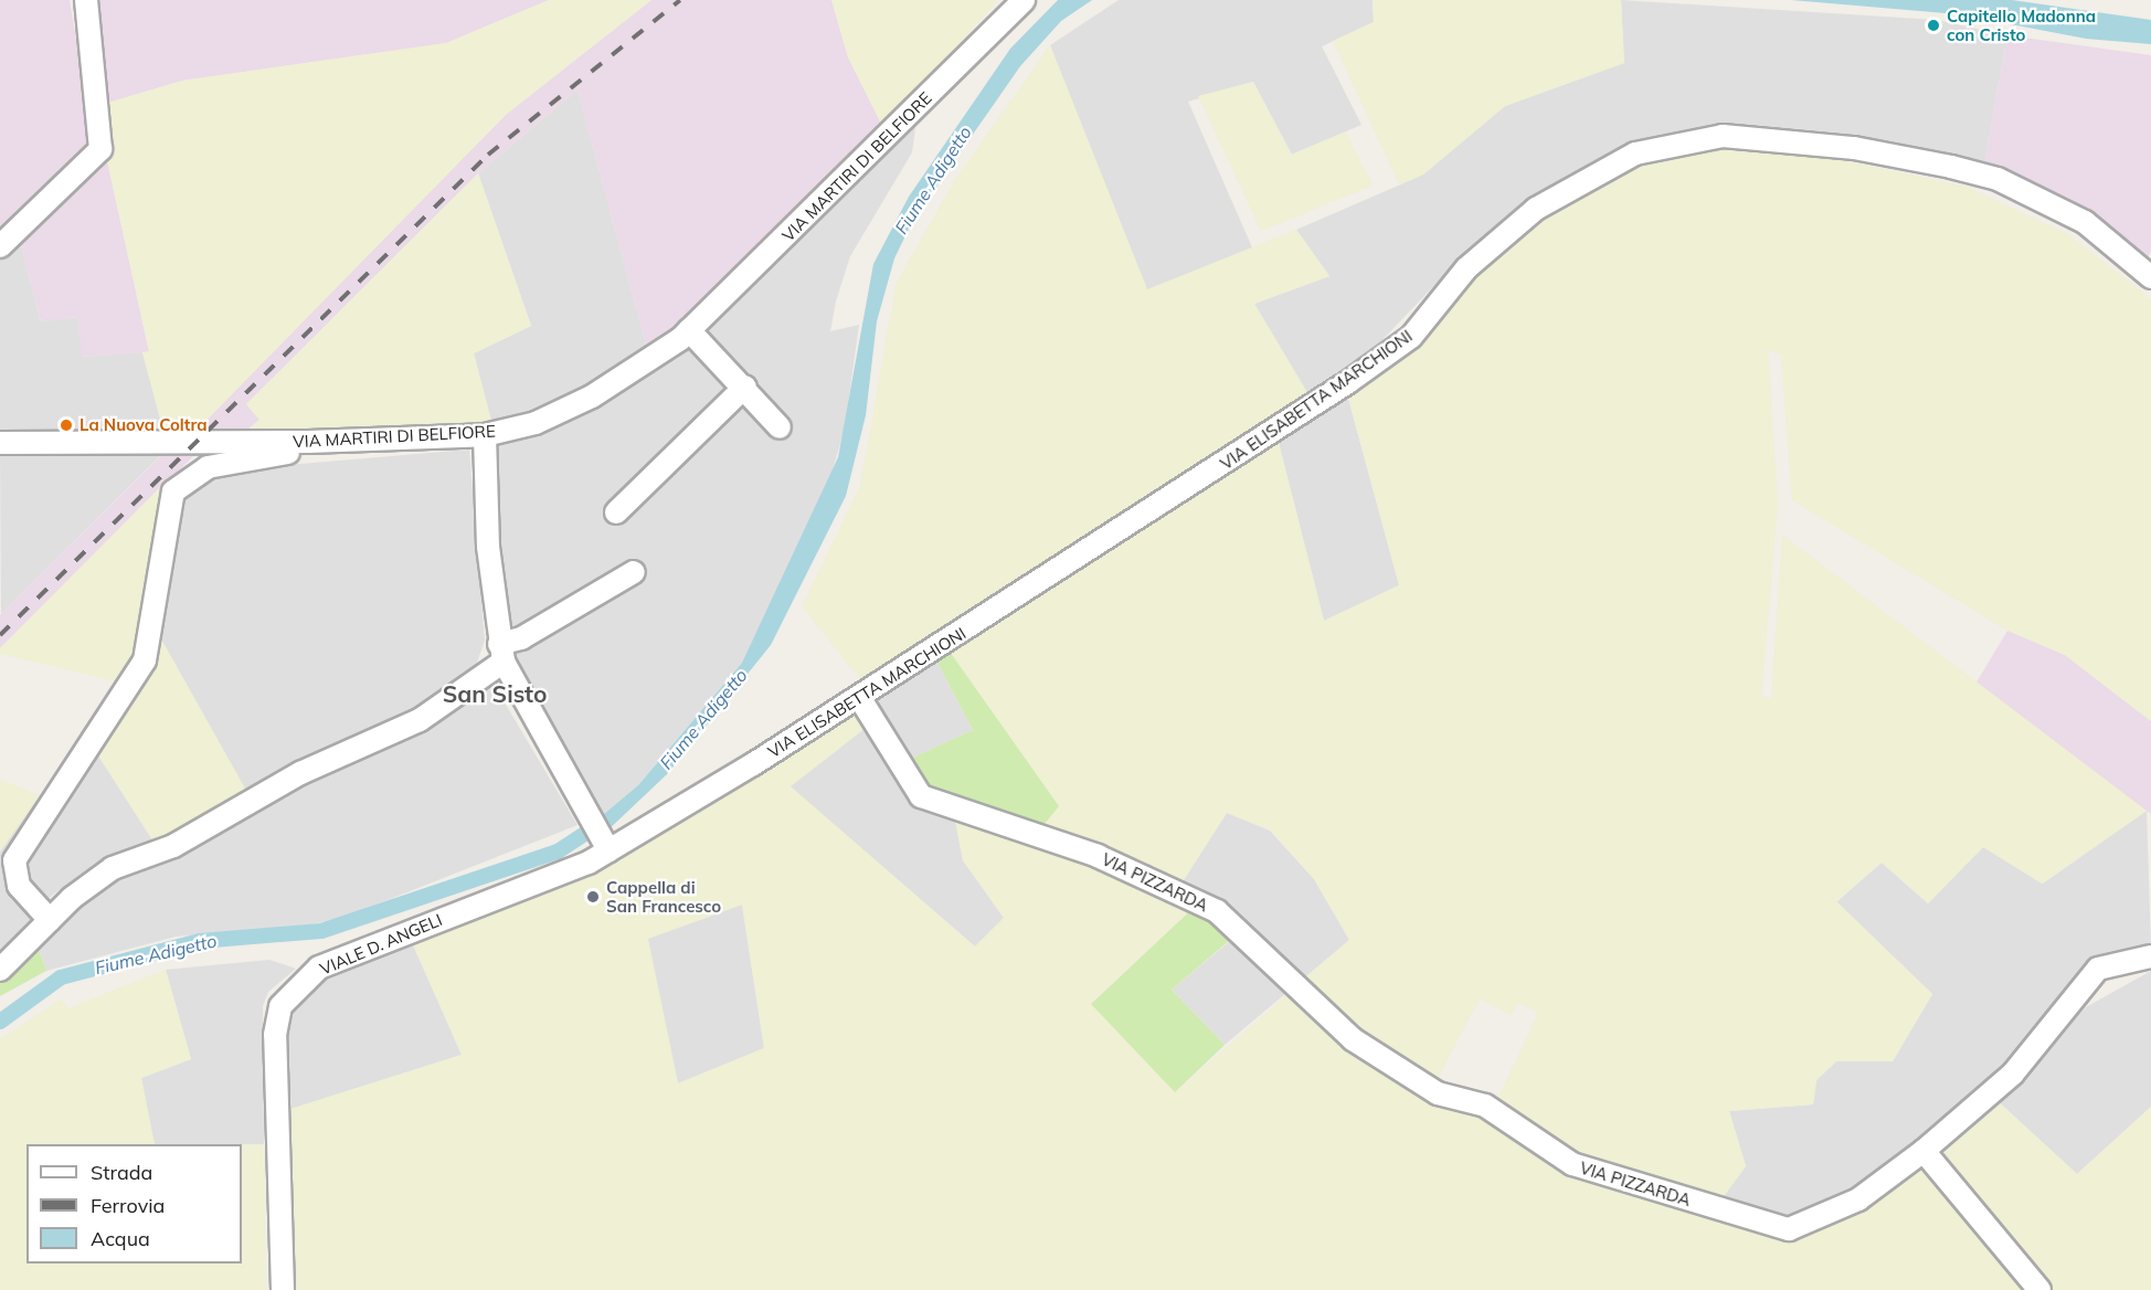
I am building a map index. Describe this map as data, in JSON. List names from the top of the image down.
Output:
{
  "streets": {
    "street": [
      "VIA MARTIRI DI BELFIORE",
      "VIA ELISABETTA MARCHIONI",
      "VIA PIZZARDA",
      "VIALE D. ANGELI"
    ]
  },
  "crossings": [
    ["VIA ELISABETTA MARCHIONI", "VIA PIZZARDA"],
    ["VIA ELISABETTA MARCHIONI", "VIALE D. ANGELI"]
  ],
  "districts": ["San Sisto"],
  "water": ["Fiume Adigetto"],
  "places": ["Capitello Madonna con Cristo", "La Nuova Coltra", "Cappella di San Francesco"],
  "legend": ["Strada", "Ferrovia", "Acqua"]
}
